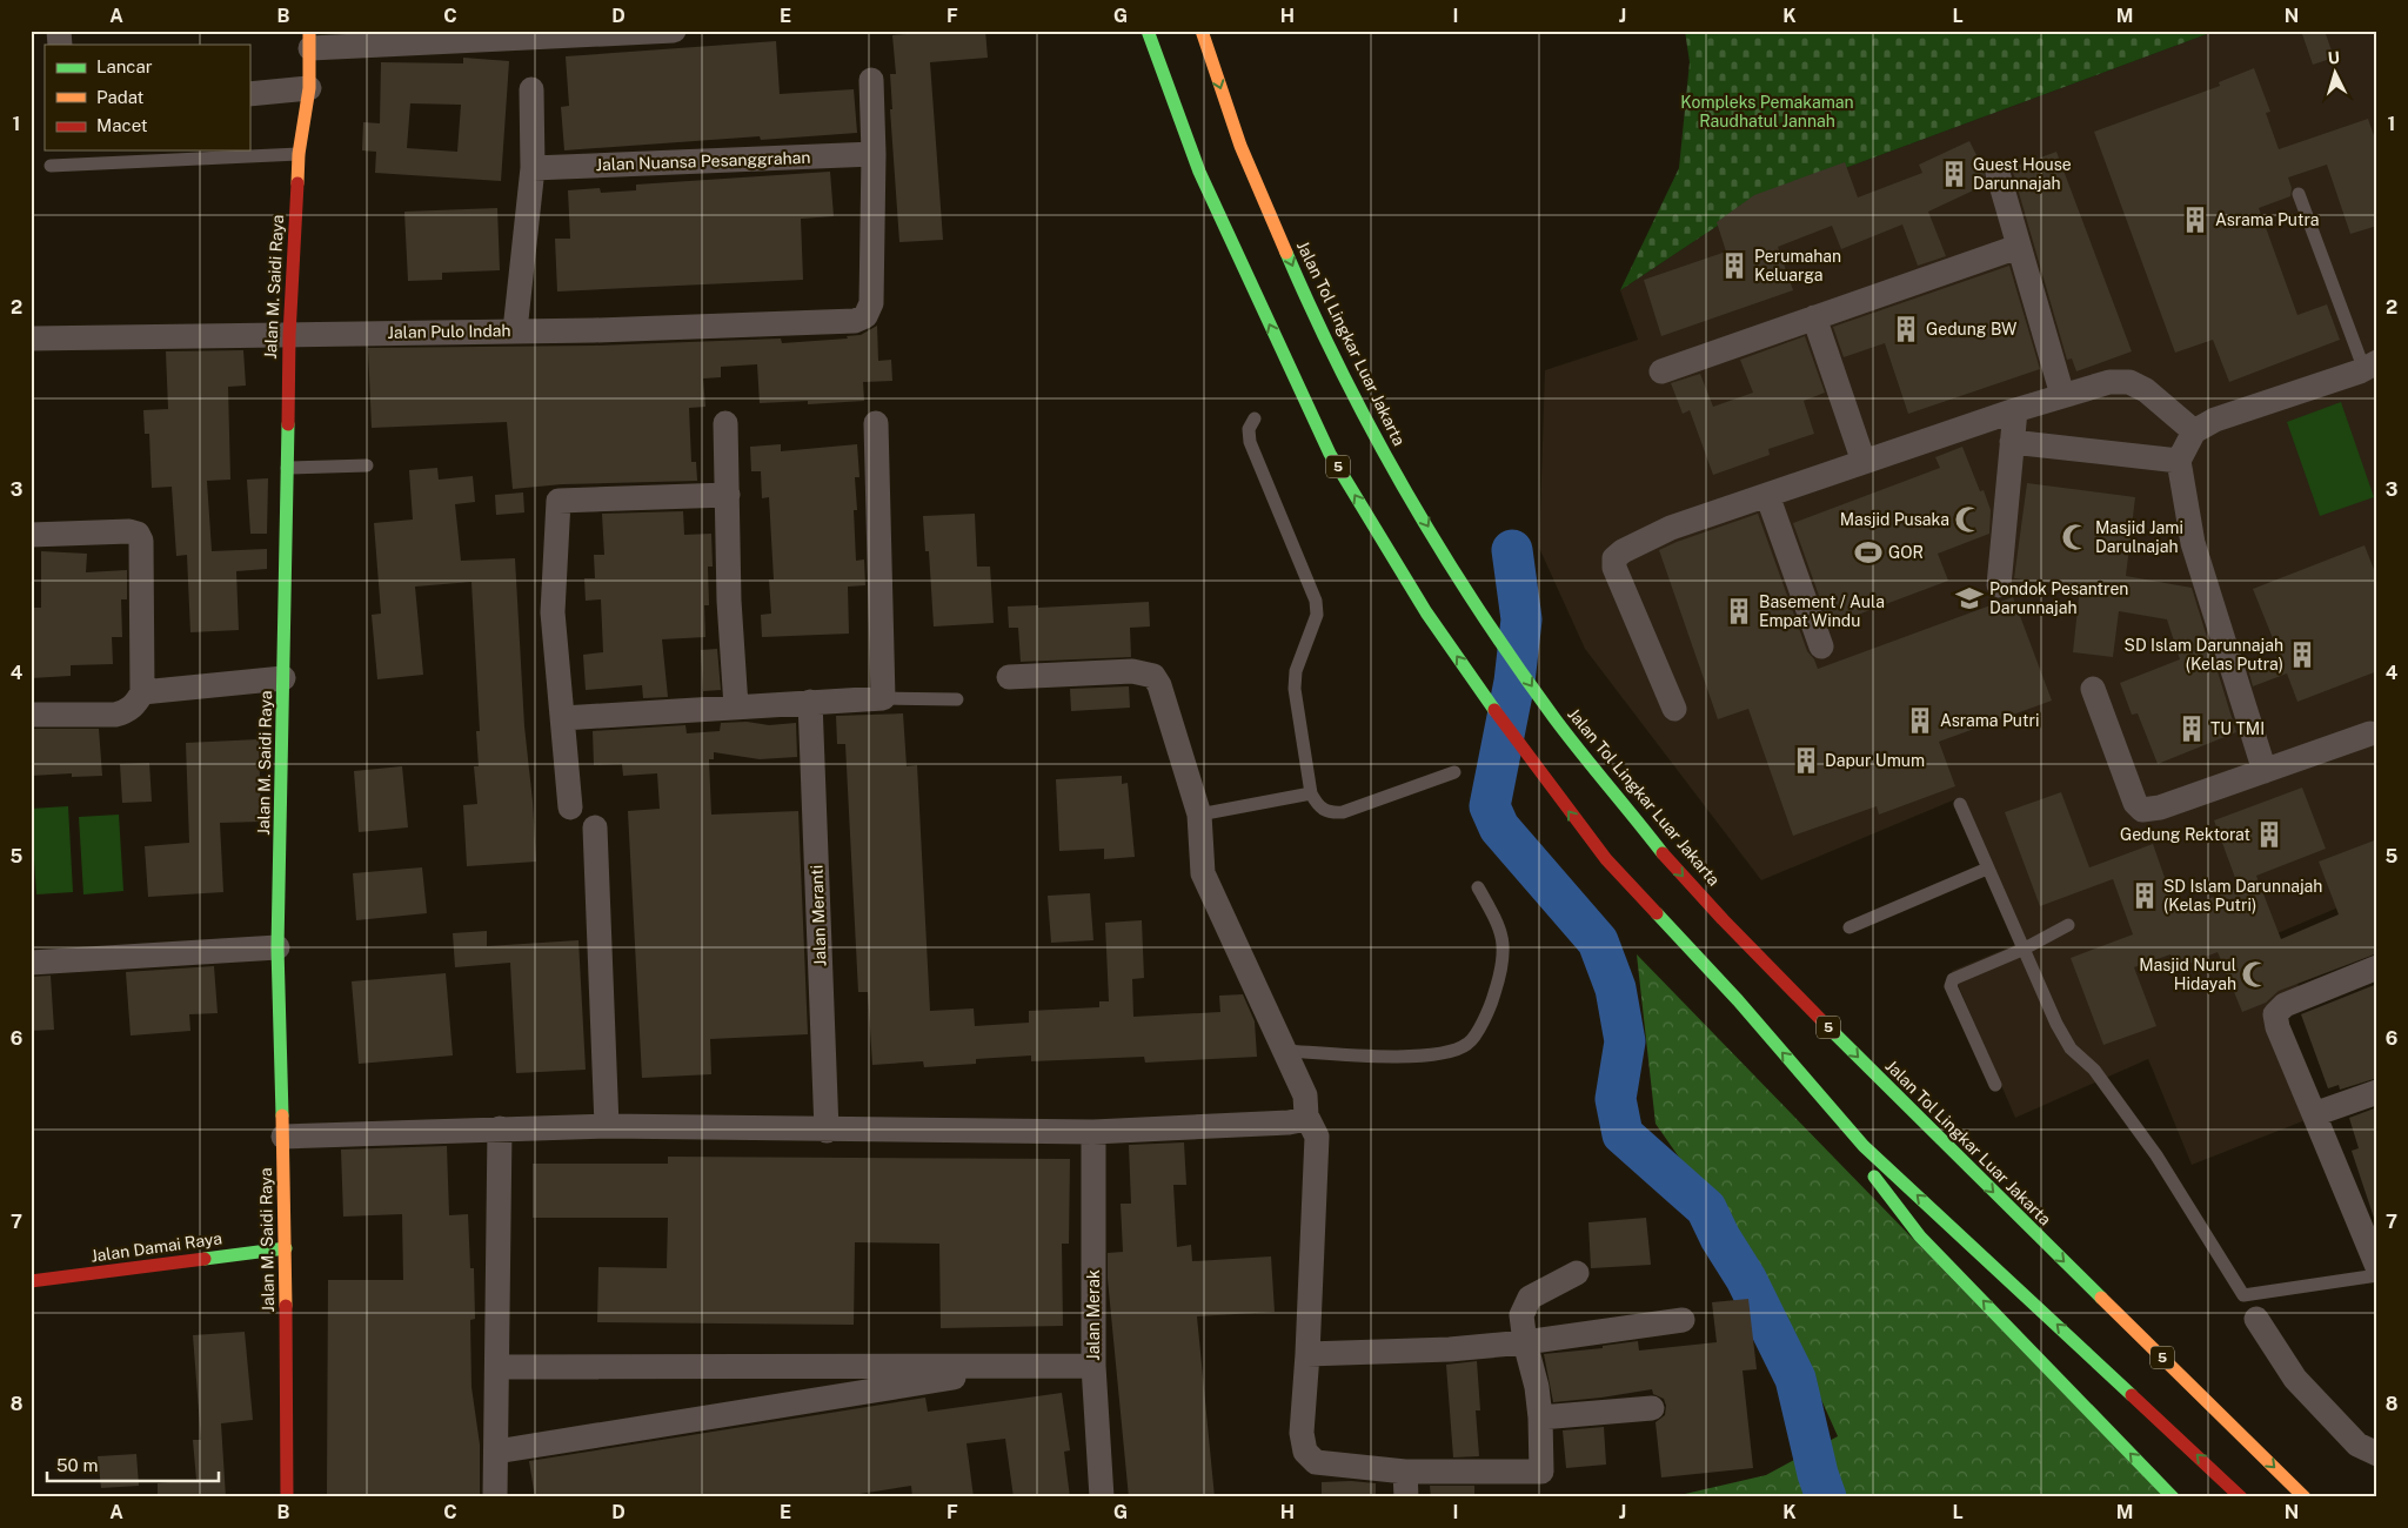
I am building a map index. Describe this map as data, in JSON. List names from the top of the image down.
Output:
{
  "streets": {
    "main road": [
      "Jalan M. Saidi Raya",
      "Jalan Tol Lingkar Luar Jakarta",
      "5",
      "Jalan Damai Raya"
    ],
    "street": [
      "Jalan Nuansa Pesanggrahan",
      "Jalan Pulo Indah",
      "Jalan Meranti",
      "Jalan Merak"
    ]
  },
  "crossings": [
    ["Jalan Nuansa Pesanggrahan", "Jalan Pulo Indah"],
    ["Jalan M. Saidi Raya", "Jalan Pulo Indah"],
    ["Jalan M. Saidi Raya", "Jalan Damai Raya"]
  ],
  "parks": ["Kompleks Pemakaman Raudhatul Jannah"],
  "places": {
    "building": [
      "Guest House Darunnajah",
      "Asrama Putra",
      "Perumahan Keluarga",
      "Gedung BW",
      "Basement / Aula Empat Windu",
      "SD Islam Darunnajah (Kelas Putra)",
      "Asrama Putri",
      "TU TMI",
      "Dapur Umum",
      "Gedung Rektorat",
      "SD Islam Darunnajah (Kelas Putri)"
    ],
    "mosque": ["Masjid Pusaka", "Masjid Jami Darulnajah", "Masjid Nurul Hidayah"],
    "sports": ["GOR"],
    "school or university": ["Pondok Pesantren Darunnajah"]
  },
  "legend": ["Lancar", "Padat", "Macet"],
  "scale_bar": "50 m",
  "north": "top",
  "grid": {
    "columns": [
      "A",
      "B",
      "C",
      "D",
      "E",
      "F",
      "G",
      "H",
      "I",
      "J",
      "K",
      "L",
      "M",
      "N"
    ],
    "rows": [
      "1",
      "2",
      "3",
      "4",
      "5",
      "6",
      "7",
      "8"
    ]
  }
}
